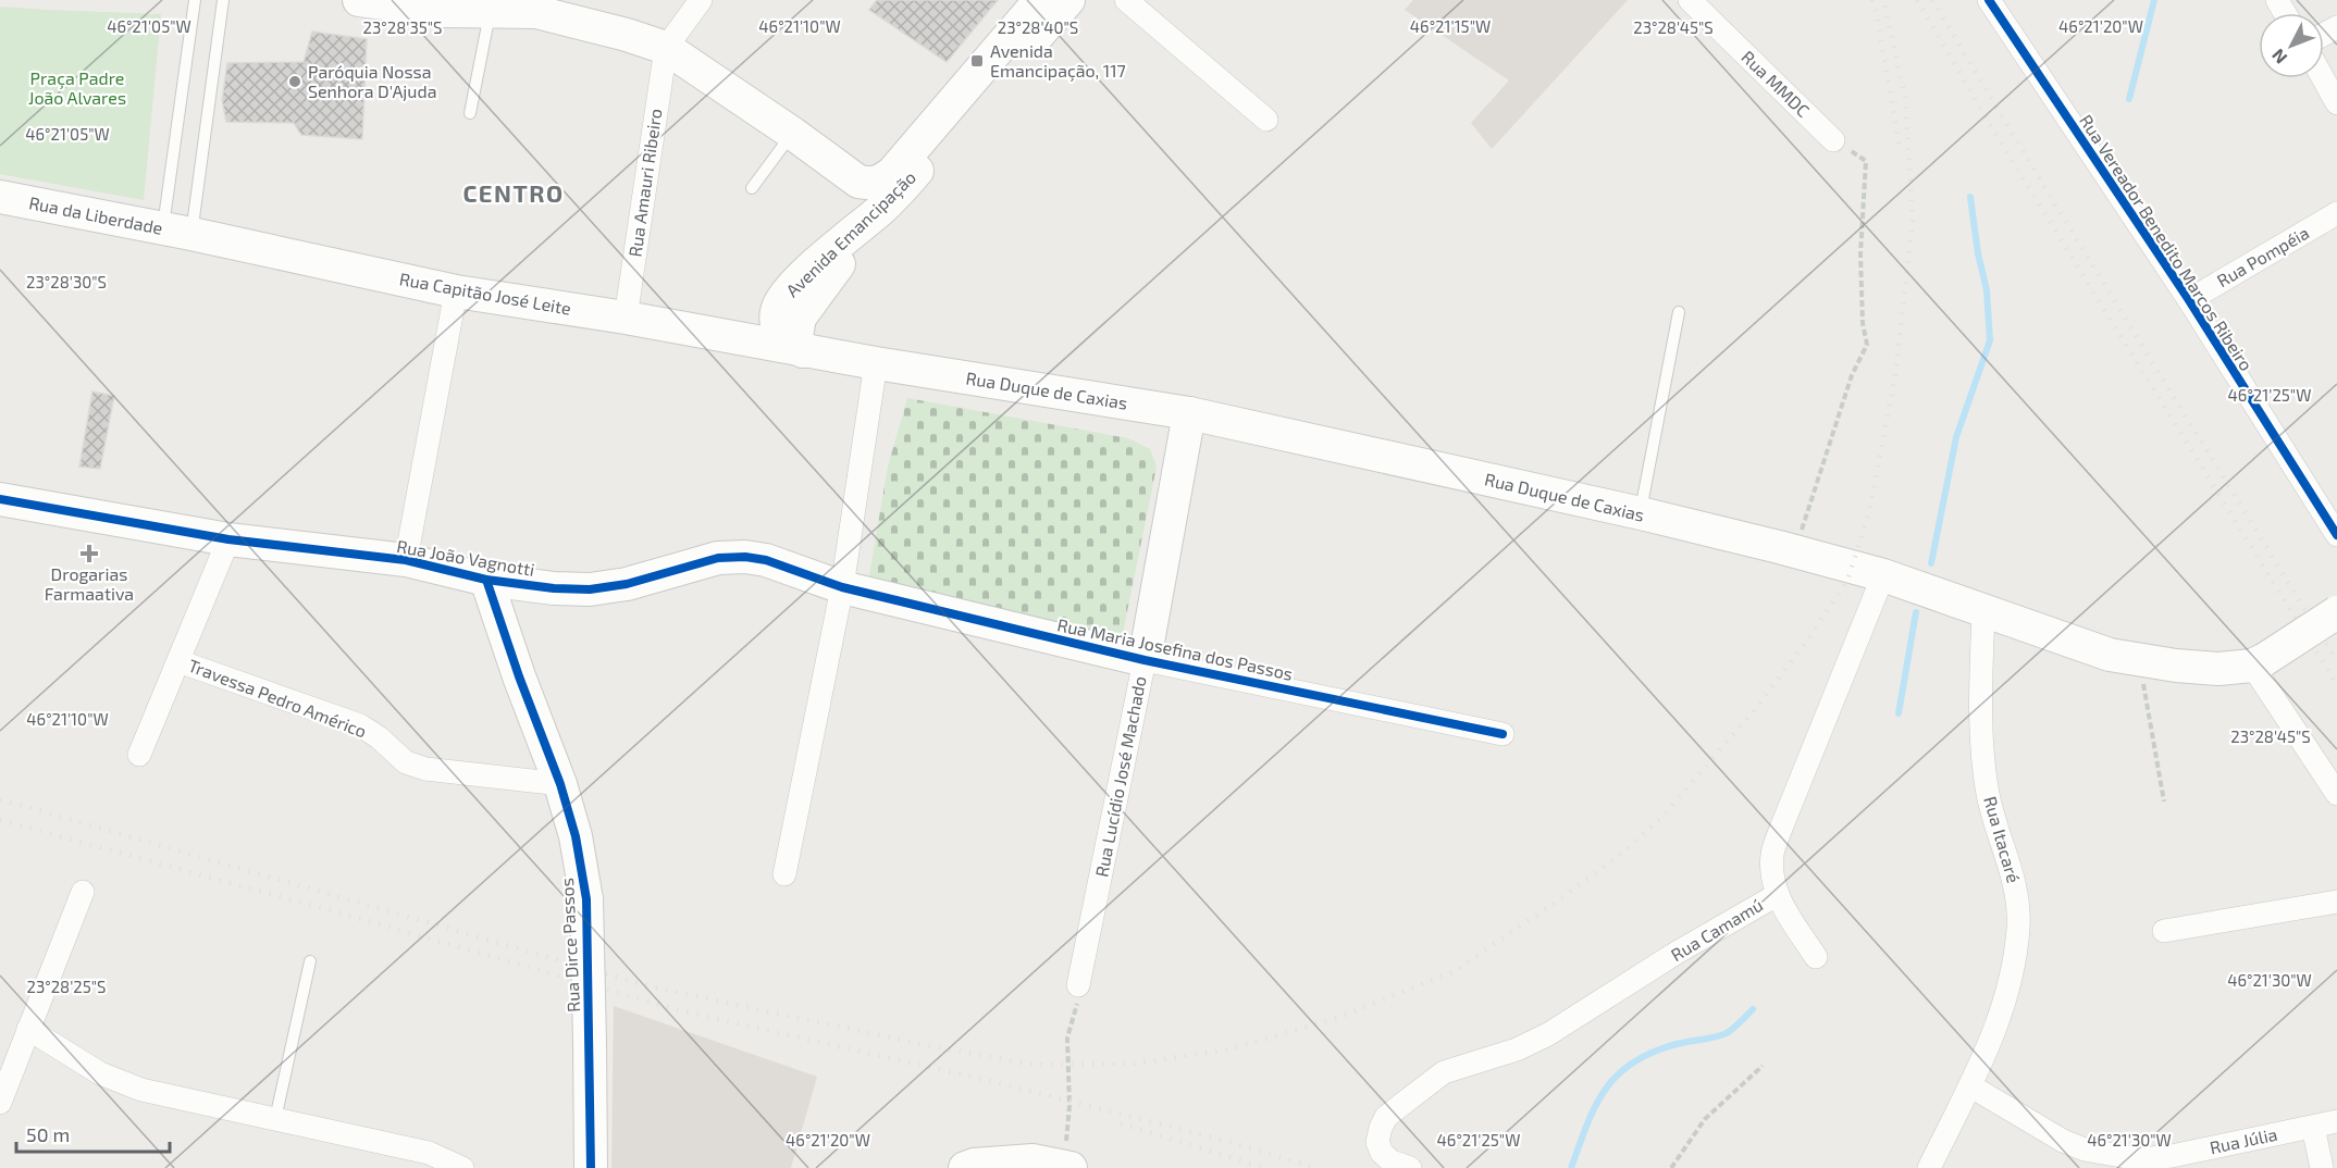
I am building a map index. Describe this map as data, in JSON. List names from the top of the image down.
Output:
{
  "streets": {
    "main road": [
      "Rua da Liberdade",
      "Avenida Emancipação",
      "Rua Capitão José Leite",
      "Rua Duque de Caxias",
      "Rua João Vagnotti",
      "Rua Maria Josefina dos Passos",
      "Rua Lucídio José Machado",
      "Rua Dirce Passos"
    ],
    "street": [
      "Rua MMDC",
      "Rua Amauri Ribeiro",
      "Rua Vereador Benedito Marcos Ribeiro",
      "Rua Pompéia",
      "Travessa Pedro Américo",
      "Rua Itacaré",
      "Rua Camamú",
      "Rua Júlia"
    ]
  },
  "crossings": [
    ["Rua Amauri Ribeiro", "Rua Capitão José Leite"],
    ["Rua da Liberdade", "Rua Capitão José Leite"],
    ["Rua Vereador Benedito Marcos Ribeiro", "Rua Pompéia"],
    ["Rua Capitão José Leite", "Rua Duque de Caxias"],
    ["Rua Duque de Caxias", "Rua Lucídio José Machado"],
    ["Rua Duque de Caxias", "Rua Itacaré"],
    ["Rua Duque de Caxias", "Rua Camamú"],
    ["Rua João Vagnotti", "Rua Maria Josefina dos Passos"],
    ["Rua João Vagnotti", "Travessa Pedro Américo"],
    ["Rua João Vagnotti", "Rua Dirce Passos"],
    ["Rua Maria Josefina dos Passos", "Rua Lucídio José Machado"],
    ["Travessa Pedro Américo", "Rua Dirce Passos"],
    ["Rua Itacaré", "Rua Júlia"]
  ],
  "districts": ["CENTRO"],
  "parks": ["Praça Padre João Alvares"],
  "places": {
    "transit": ["Avenida Emancipação, 117"],
    "other": ["Paróquia Nossa Senhora D'Ajuda"],
    "health": ["Drogarias Farmaativa"]
  },
  "scale_bar": "50 m",
  "north": "bottom left",
  "coordinates": [
    "46°21'05\"W",
    "46°21'10\"W",
    "46°21'15\"W",
    "46°21'20\"W",
    "23°28'35\"S",
    "23°28'40\"S",
    "23°28'45\"S",
    "23°28'30\"S",
    "46°21'25\"W",
    "46°21'30\"W",
    "23°28'25\"S"
  ]
}
